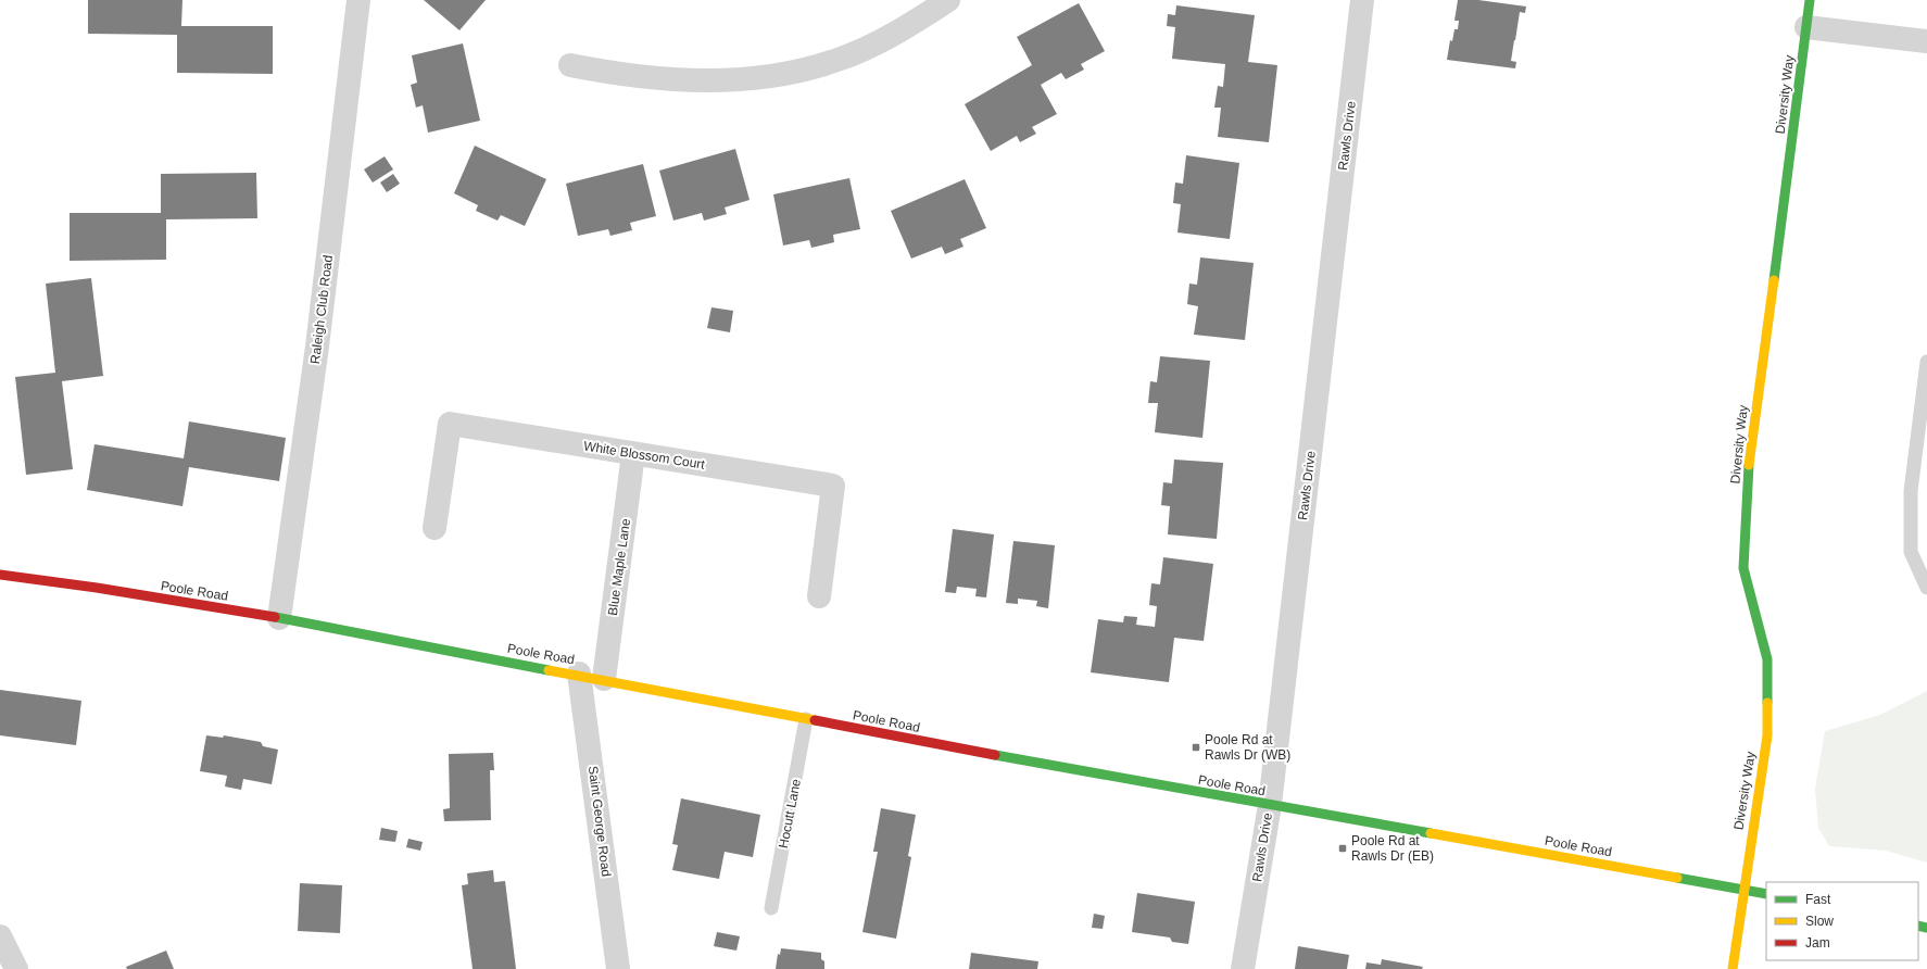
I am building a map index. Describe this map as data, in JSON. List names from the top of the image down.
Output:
{
  "streets": {
    "main road": ["Diversity Way", "Poole Road"],
    "street": [
      "Rawls Drive",
      "Raleigh Club Road",
      "White Blossom Court",
      "Blue Maple Lane",
      "Saint George Road"
    ],
    "lane": ["Hocutt Lane"]
  },
  "crossings": [
    ["Diversity Way", "Poole Road"],
    ["Rawls Drive", "Poole Road"],
    ["Raleigh Club Road", "Poole Road"],
    ["White Blossom Court", "Blue Maple Lane"],
    ["Blue Maple Lane", "Poole Road"],
    ["Poole Road", "Hocutt Lane"],
    ["Poole Road", "Saint George Road"]
  ],
  "places": {
    "transit": ["Poole Rd at Rawls Dr (WB)", "Poole Rd at Rawls Dr (EB)"]
  },
  "legend": ["Fast", "Slow", "Jam"]
}
